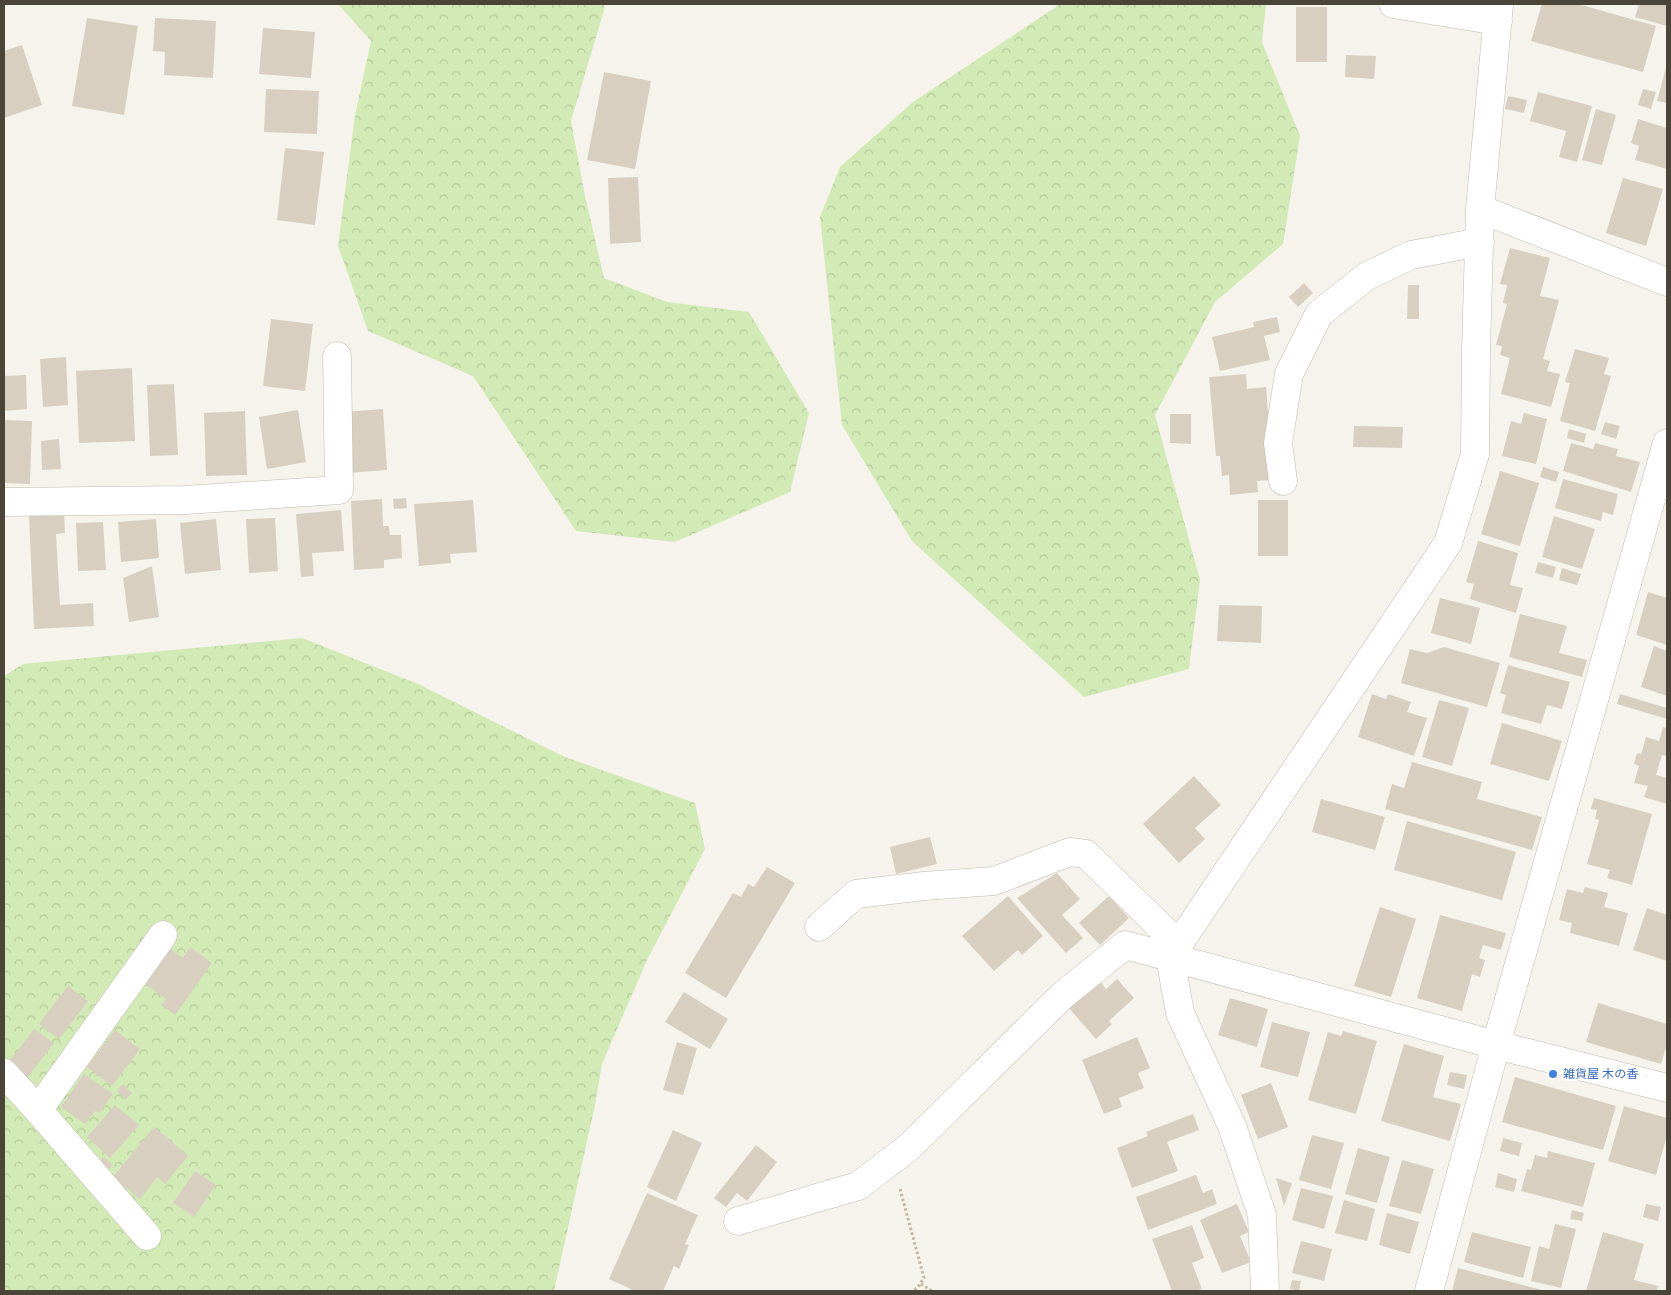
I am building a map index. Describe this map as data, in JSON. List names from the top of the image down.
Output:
{
  "places": ["雑貨屋 木の香"]
}
